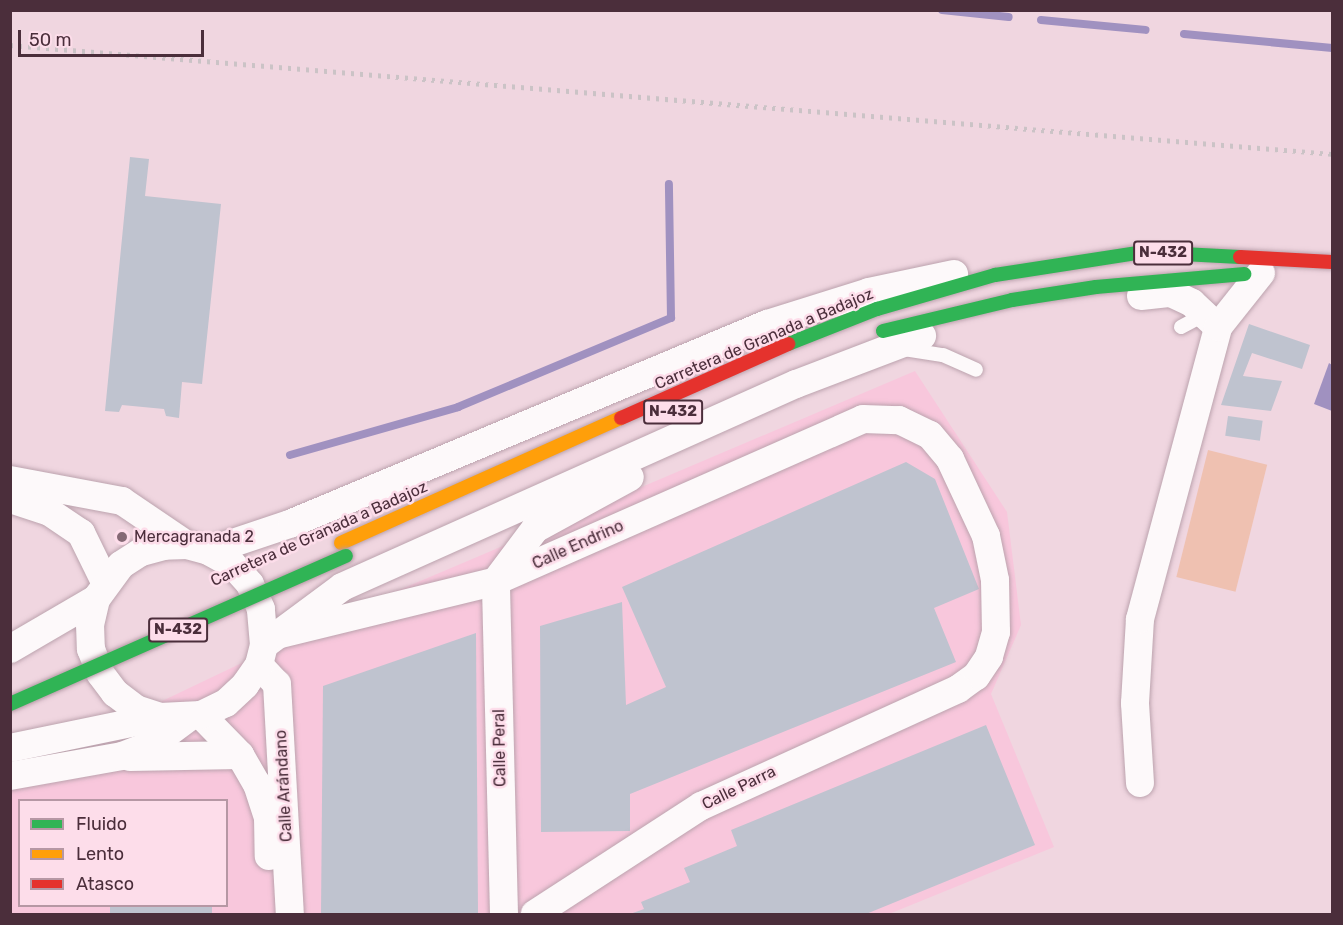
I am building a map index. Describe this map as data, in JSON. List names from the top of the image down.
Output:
{
  "streets": {
    "highway": ["N-432", "Carretera de Granada a Badajoz"],
    "street": [
      "Calle Endrino",
      "Calle Peral",
      "Calle Arándano",
      "Calle Parra"
    ]
  },
  "crossings": [
    ["Calle Endrino", "Calle Peral"],
    ["Calle Endrino", "Calle Arándano"],
    ["Calle Endrino", "Calle Parra"]
  ],
  "places": ["Mercagranada 2"],
  "legend": ["Fluido", "Lento", "Atasco"],
  "scale_bar": "50 m"
}
